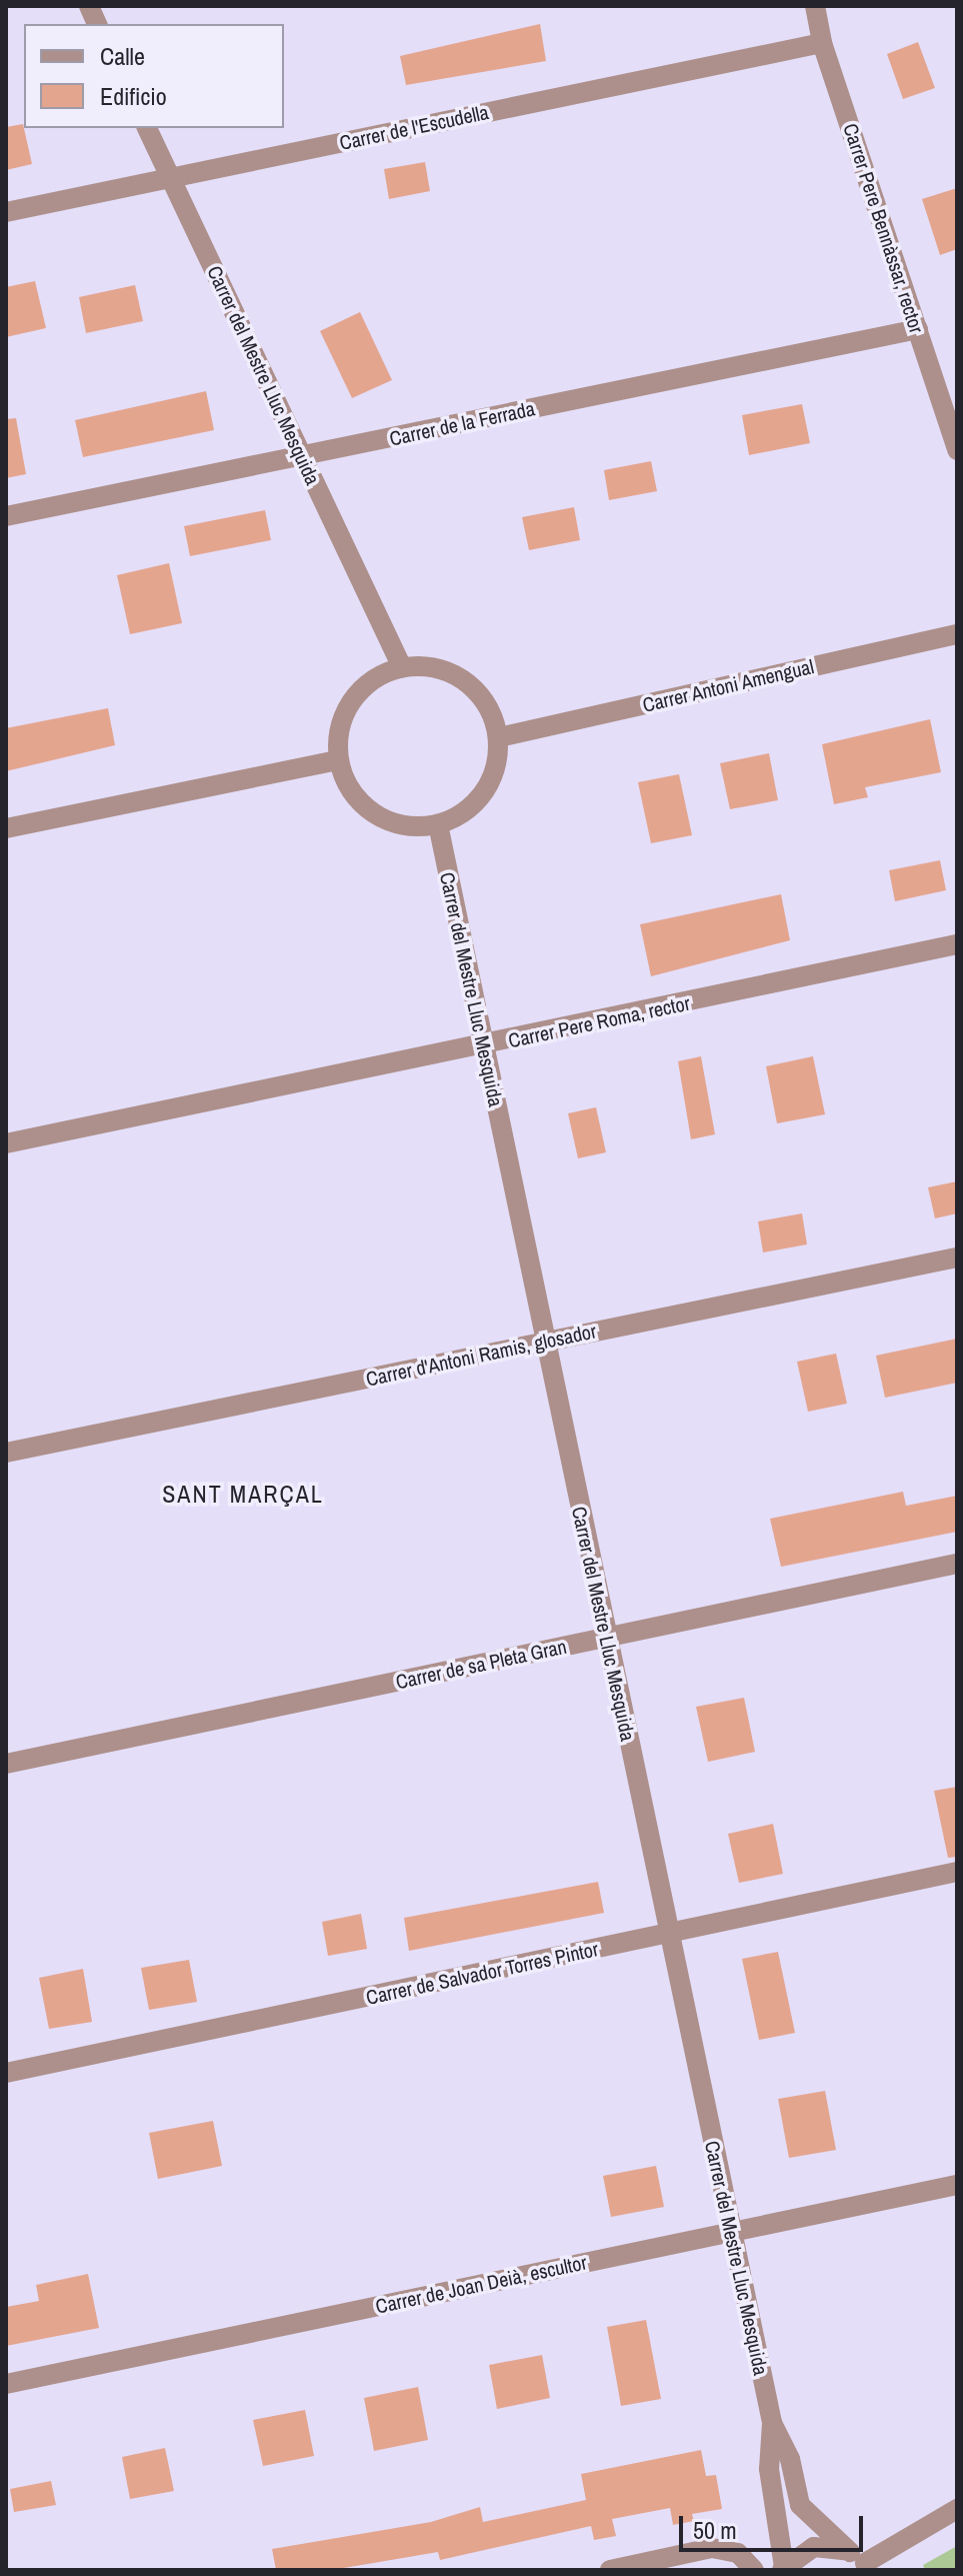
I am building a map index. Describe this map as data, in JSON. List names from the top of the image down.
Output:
{
  "streets": {
    "street": [
      "Carrer de l'Escudella",
      "Carrer Pere Bennàssar, rector",
      "Carrer del Mestre Lluc Mesquida",
      "Carrer de la Ferrada",
      "Carrer Antoni Amengual",
      "Carrer Pere Roma, rector",
      "Carrer d'Antoni Ramis, glosador",
      "Carrer de sa Pleta Gran",
      "Carrer de Salvador Torres Pintor",
      "Carrer de Joan Deià, escultor"
    ]
  },
  "crossings": [
    ["Carrer de l'Escudella", "Carrer Pere Bennàssar, rector"],
    ["Carrer de l'Escudella", "Carrer del Mestre Lluc Mesquida"],
    ["Carrer Pere Bennàssar, rector", "Carrer de la Ferrada"],
    ["Carrer del Mestre Lluc Mesquida", "Carrer de la Ferrada"],
    ["Carrer del Mestre Lluc Mesquida", "Carrer Antoni Amengual"],
    ["Carrer del Mestre Lluc Mesquida", "Carrer Pere Roma, rector"],
    ["Carrer del Mestre Lluc Mesquida", "Carrer d'Antoni Ramis, glosador"],
    ["Carrer del Mestre Lluc Mesquida", "Carrer de sa Pleta Gran"],
    ["Carrer del Mestre Lluc Mesquida", "Carrer de Salvador Torres Pintor"],
    ["Carrer del Mestre Lluc Mesquida", "Carrer de Joan Deià, escultor"]
  ],
  "districts": ["SANT MARÇAL"],
  "legend": ["Calle", "Edificio"],
  "scale_bar": "50 m"
}
